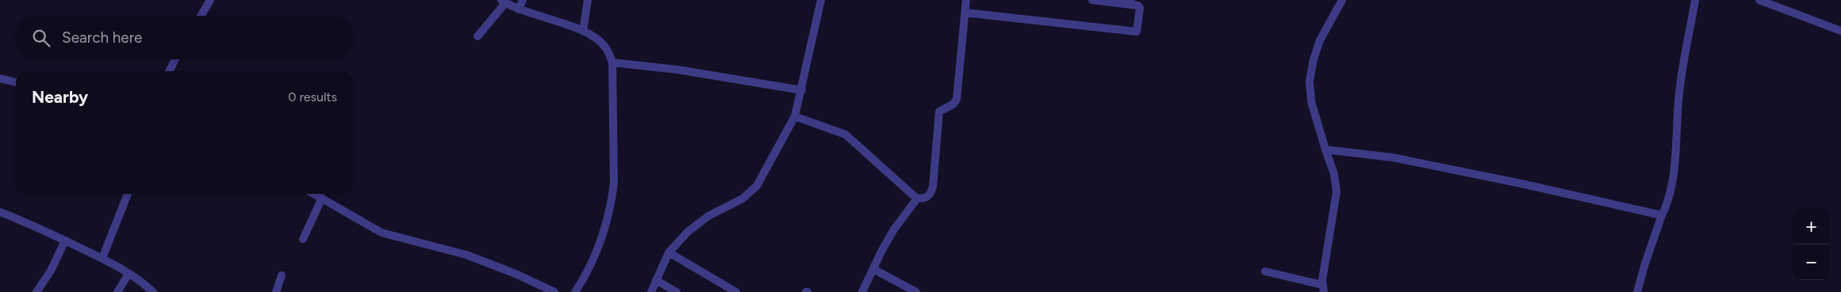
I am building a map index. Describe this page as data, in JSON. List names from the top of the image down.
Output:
{
  "page": {
    "search": "Search here",
    "heading": ["Nearby", "0 results"],
    "map_buttons": ["+", "−"]
  }
}
